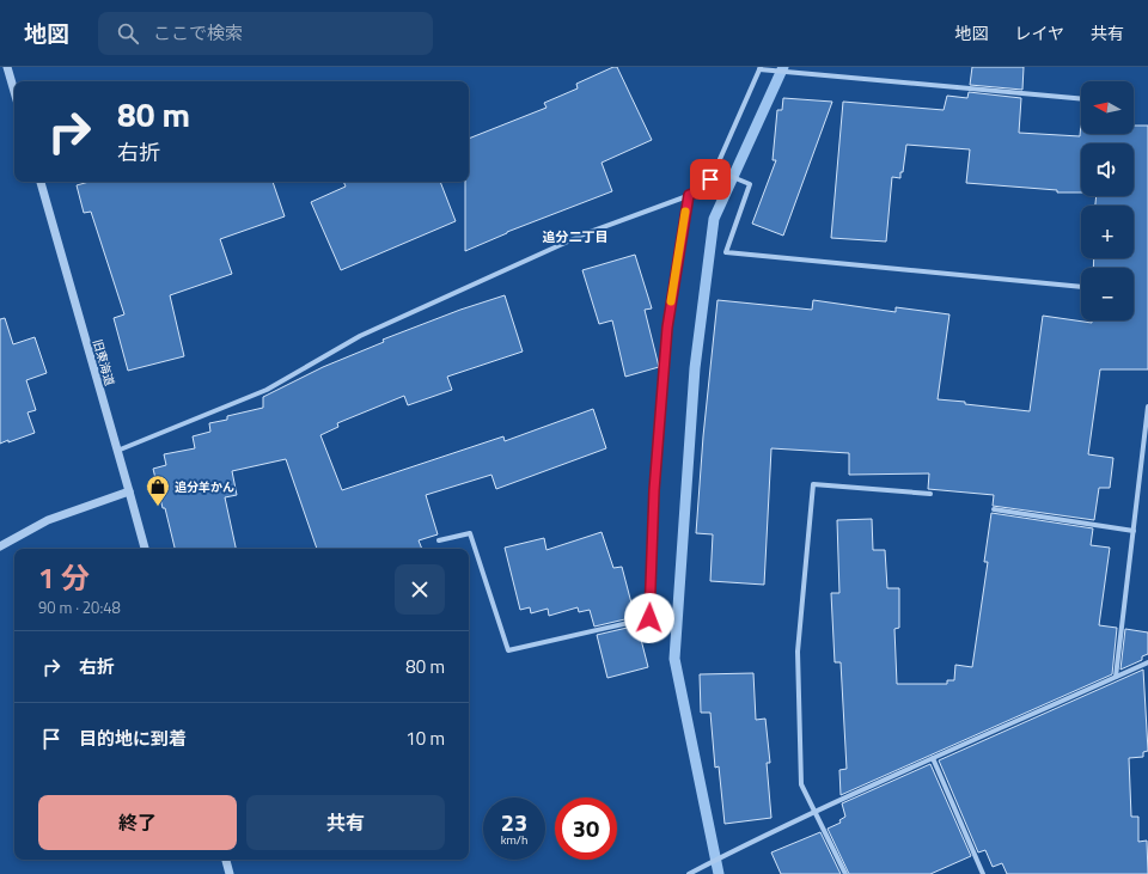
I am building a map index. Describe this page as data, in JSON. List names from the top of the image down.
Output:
{
  "streets": {
    "street": ["旧東海道"]
  },
  "districts": ["追分二丁目"],
  "places": {
    "shop": ["追分羊かん"]
  },
  "north": "left",
  "page": {
    "header": "地図",
    "search": "ここで検索",
    "nav": ["地図", "レイヤ", "共有"],
    "map_buttons": ["+", "−"],
    "turn": ["80 m", "右折"],
    "heading": ["1 分", "90 m · 20:48"],
    "list": [
      {
        "name": "右折",
        "value": "80 m"
      },
      {
        "name": "目的地に到着",
        "value": "10 m"
      }
    ],
    "buttons": ["終了", "共有"],
    "speed": "23 km/h",
    "limit": "30"
  }
}
